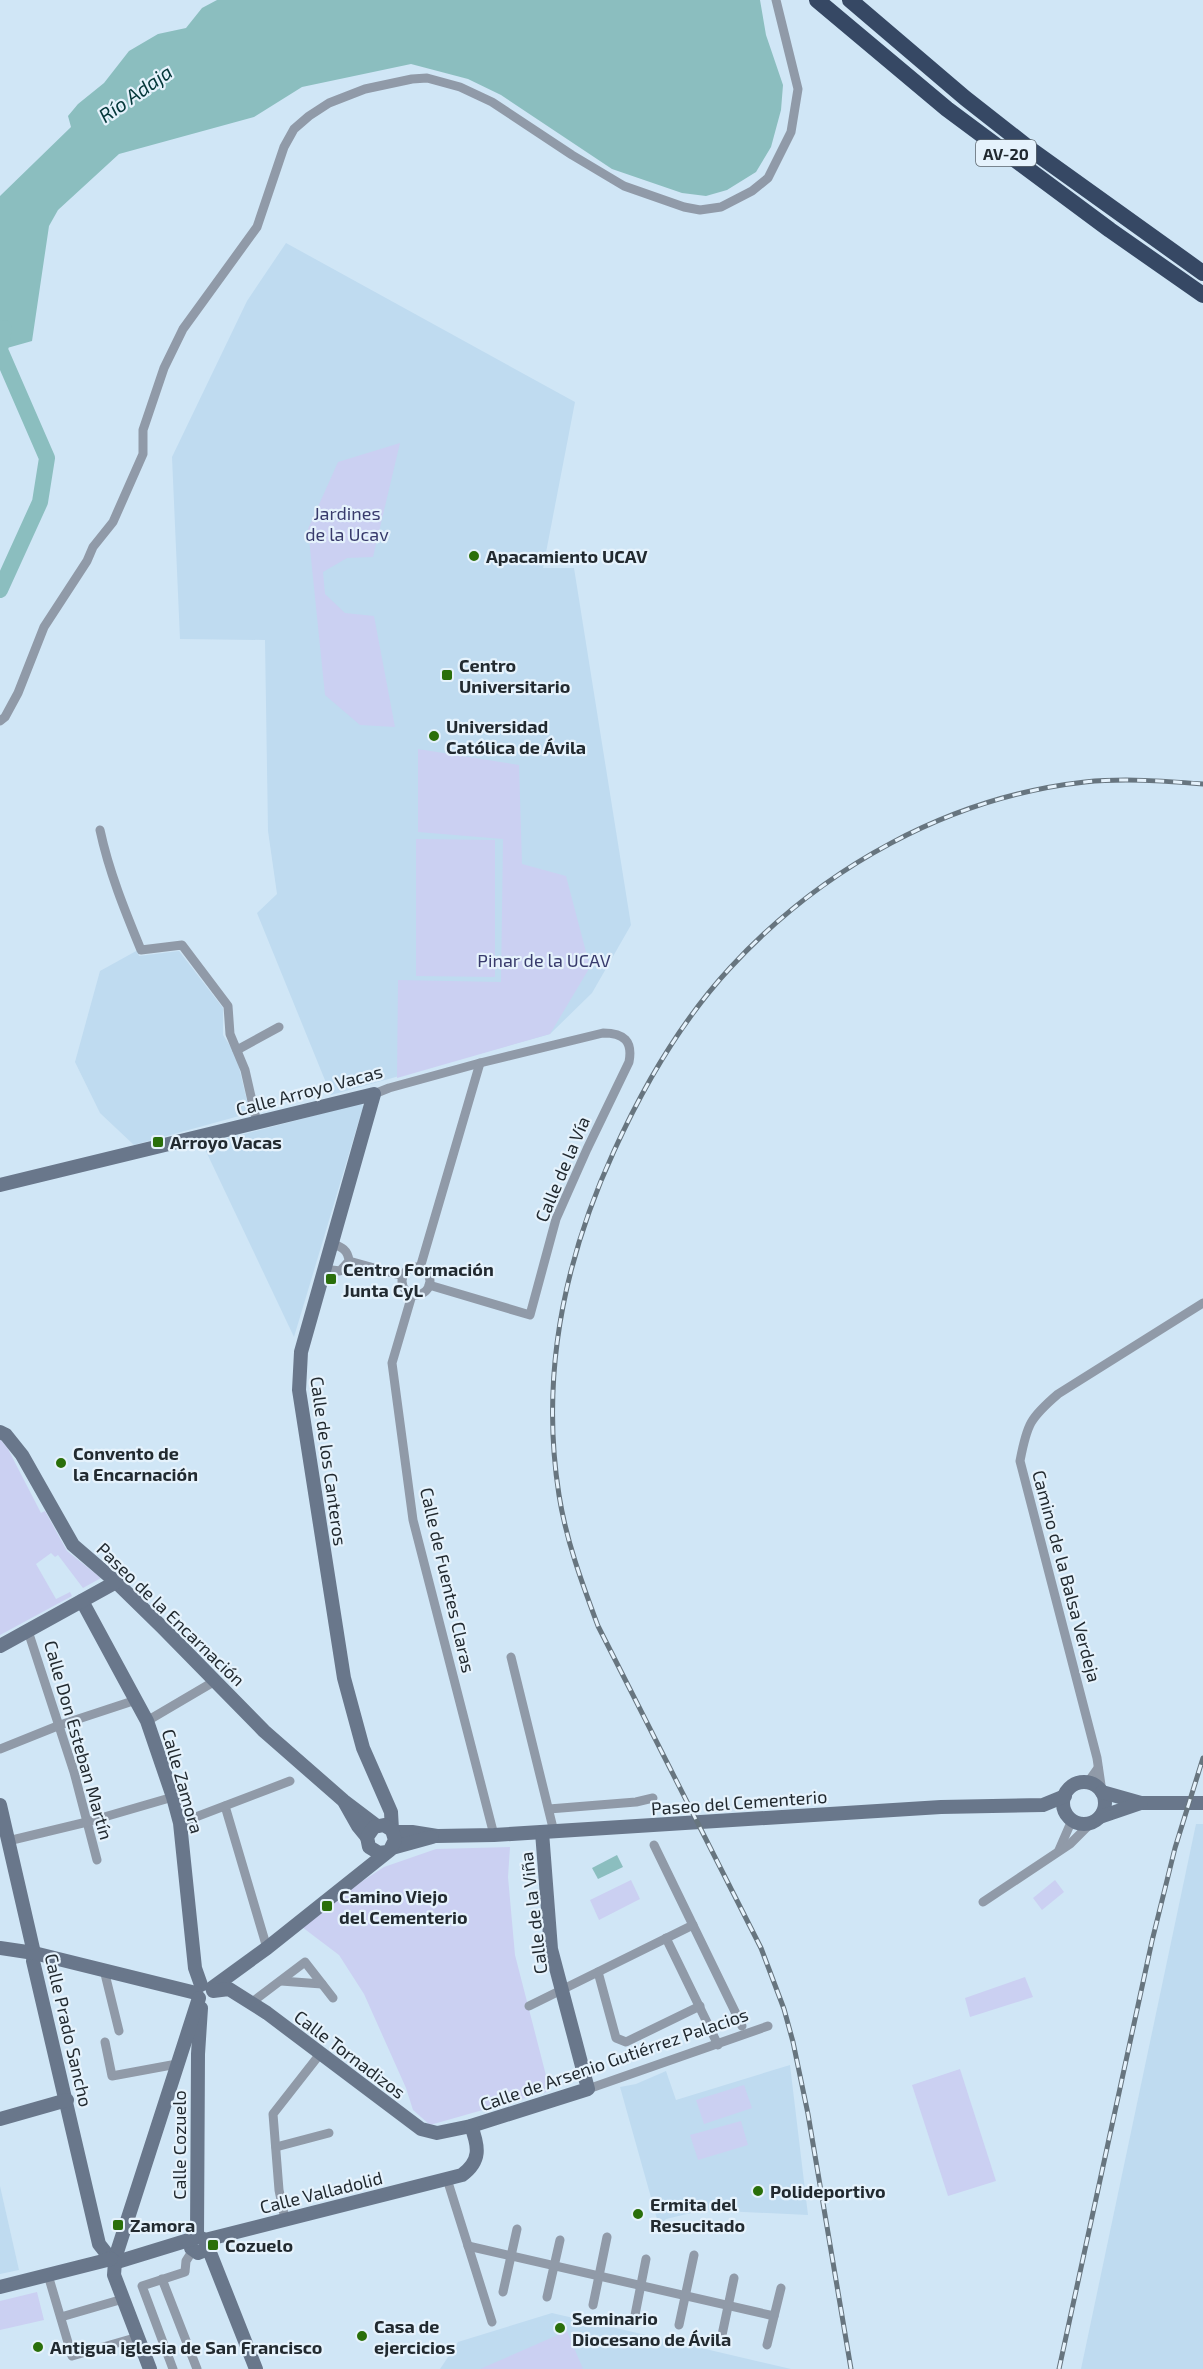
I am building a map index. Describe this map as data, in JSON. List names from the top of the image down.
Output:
{
  "streets": {
    "highway": ["AV-20"],
    "street": [
      "Calle Arroyo Vacas",
      "Calle de la Vía",
      "Calle de los Canteros",
      "Camino de la Balsa Verdeja",
      "Calle de Fuentes Claras",
      "Paseo de la Encarnación",
      "Calle Don Esteban Martín",
      "Calle Zamora",
      "Paseo del Cementerio",
      "Calle de la Viña",
      "Calle Prado Sancho",
      "Calle Tornadizos",
      "Calle de Arsenio Gutiérrez Palacios",
      "Calle Cozuelo",
      "Calle Valladolid"
    ]
  },
  "crossings": [
    ["Calle Arroyo Vacas", "Calle de la Vía"],
    ["Calle Arroyo Vacas", "Calle de los Canteros"],
    ["Calle de la Vía", "Calle de Fuentes Claras"],
    ["Calle de los Canteros", "Paseo de la Encarnación"],
    ["Calle de los Canteros", "Paseo del Cementerio"],
    ["Camino de la Balsa Verdeja", "Paseo del Cementerio"],
    ["Calle de Fuentes Claras", "Paseo del Cementerio"],
    ["Paseo de la Encarnación", "Paseo del Cementerio"],
    ["Calle Zamora", "Paseo del Cementerio"],
    ["Calle Zamora", "Calle Tornadizos"],
    ["Calle Zamora", "Calle Cozuelo"],
    ["Paseo del Cementerio", "Calle de la Viña"],
    ["Paseo del Cementerio", "Calle Tornadizos"],
    ["Paseo del Cementerio", "Calle Cozuelo"],
    ["Calle de la Viña", "Calle de Arsenio Gutiérrez Palacios"],
    ["Calle Prado Sancho", "Calle Tornadizos"],
    ["Calle Prado Sancho", "Calle Valladolid"],
    ["Calle Tornadizos", "Calle de Arsenio Gutiérrez Palacios"],
    ["Calle Tornadizos", "Calle Cozuelo"],
    ["Calle Tornadizos", "Calle Valladolid"],
    ["Calle de Arsenio Gutiérrez Palacios", "Calle Valladolid"],
    ["Calle Cozuelo", "Calle Valladolid"]
  ],
  "water": ["Río Adaja"],
  "parks": ["Jardines de la Ucav", "Pinar de la UCAV"],
  "places": {
    "other": [
      "Apacamiento UCAV",
      "Universidad Católica de Ávila",
      "Convento de la Encarnación",
      "Polideportivo",
      "Ermita del Resucitado",
      "Seminario Diocesano de Ávila",
      "Casa de ejercicios",
      "Antigua iglesia de San Francisco"
    ],
    "transit": [
      "Centro Universitario",
      "Arroyo Vacas",
      "Centro Formación Junta CyL",
      "Camino Viejo del Cementerio",
      "Zamora",
      "Cozuelo"
    ]
  }
}
